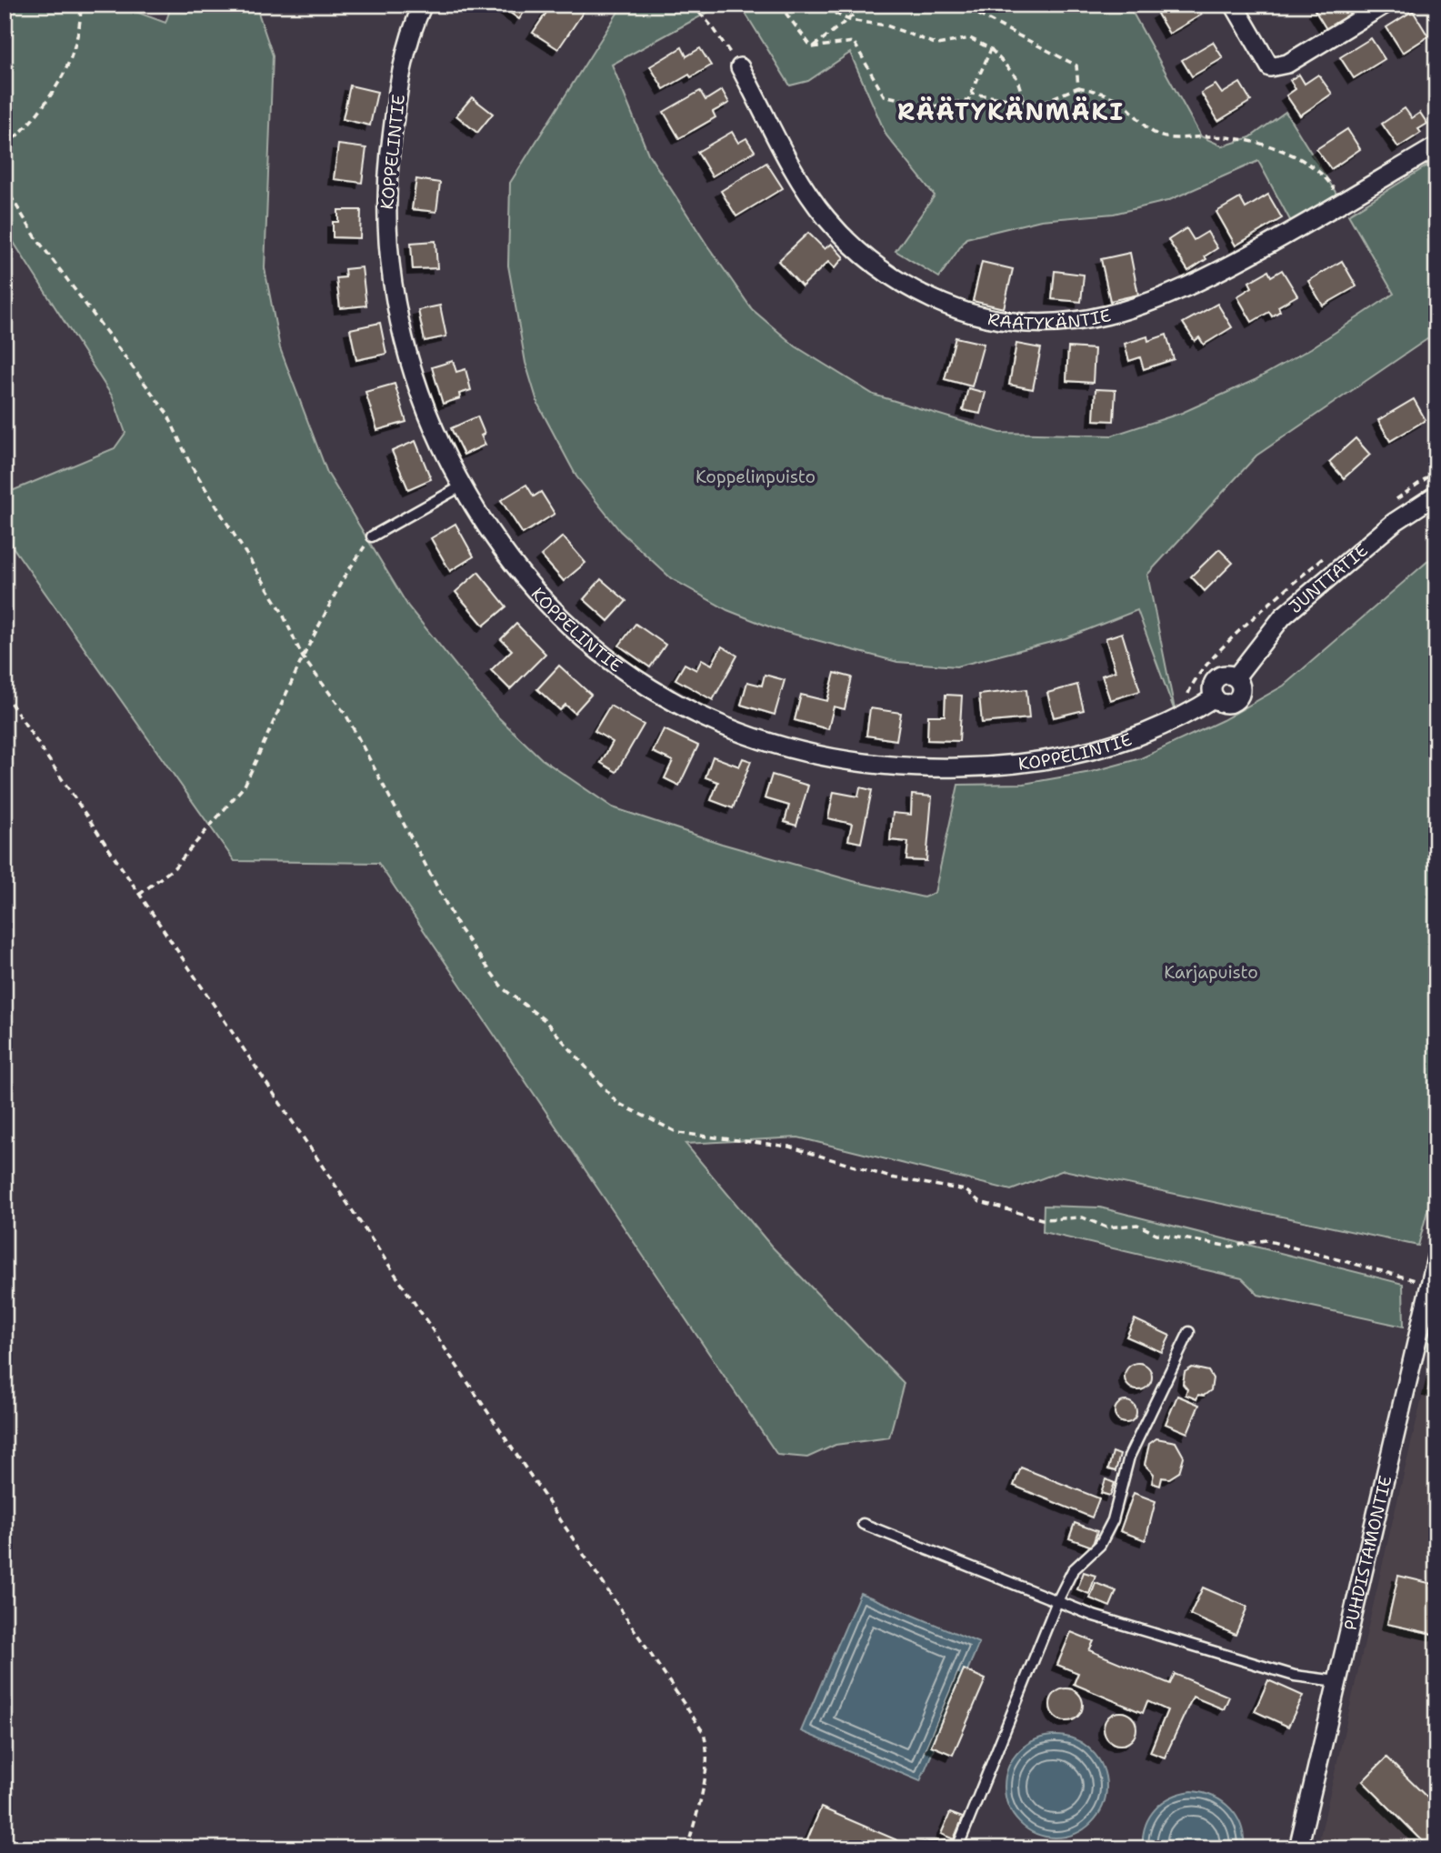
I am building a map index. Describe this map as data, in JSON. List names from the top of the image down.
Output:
{
  "streets": {
    "street": [
      "KOPPELINTIE",
      "RÄÄTYKÄNTIE",
      "JUNTTATIE",
      "PUHDISTAMONTIE"
    ]
  },
  "crossings": [
    ["KOPPELINTIE", "JUNTTATIE"]
  ],
  "districts": ["RÄÄTYKÄNMÄKI"],
  "parks": ["Koppelinpuisto", "Karjapuisto"]
}
